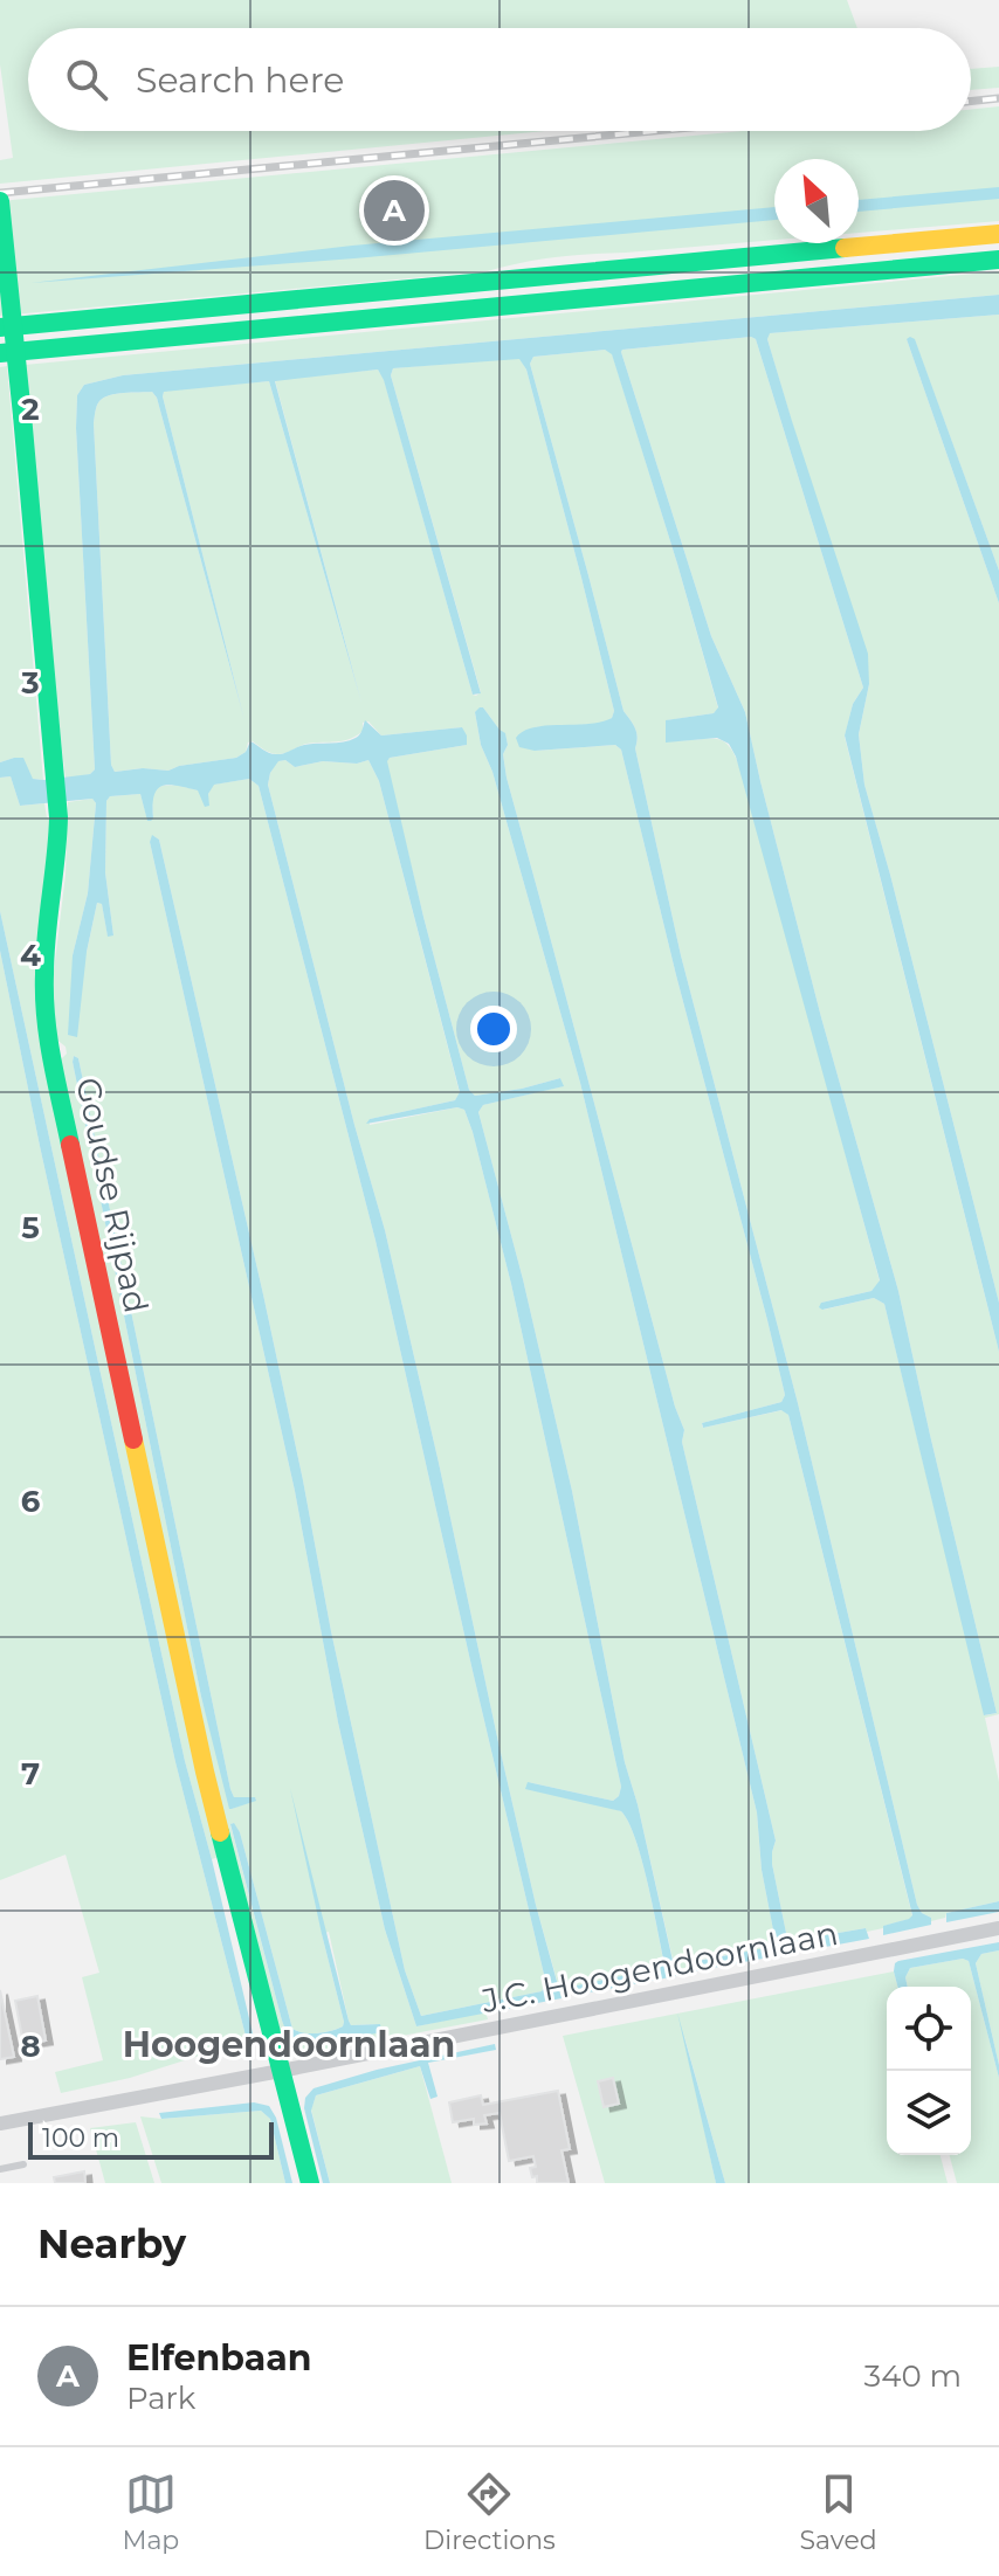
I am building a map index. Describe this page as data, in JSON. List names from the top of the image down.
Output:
{
  "streets": {
    "main road": ["Goudse Rijpad"],
    "street": ["J.C. Hoogendoornlaan"]
  },
  "crossings": [
    ["Goudse Rijpad", "J.C. Hoogendoornlaan"]
  ],
  "districts": ["Hoogendoornlaan"],
  "scale_bar": "100 m",
  "north": "top left",
  "page": {
    "search": "Search here",
    "pins": "A",
    "scale": "100 m",
    "heading": "Nearby",
    "list": [
      {
        "mark": "A",
        "name": "Elfenbaan",
        "note": "Park",
        "value": "340 m"
      }
    ],
    "nav": ["Map", "Directions", "Saved"]
  },
  "grid": {
    "rows": [
      "2",
      "3",
      "4",
      "5",
      "6",
      "7",
      "8"
    ]
  }
}
